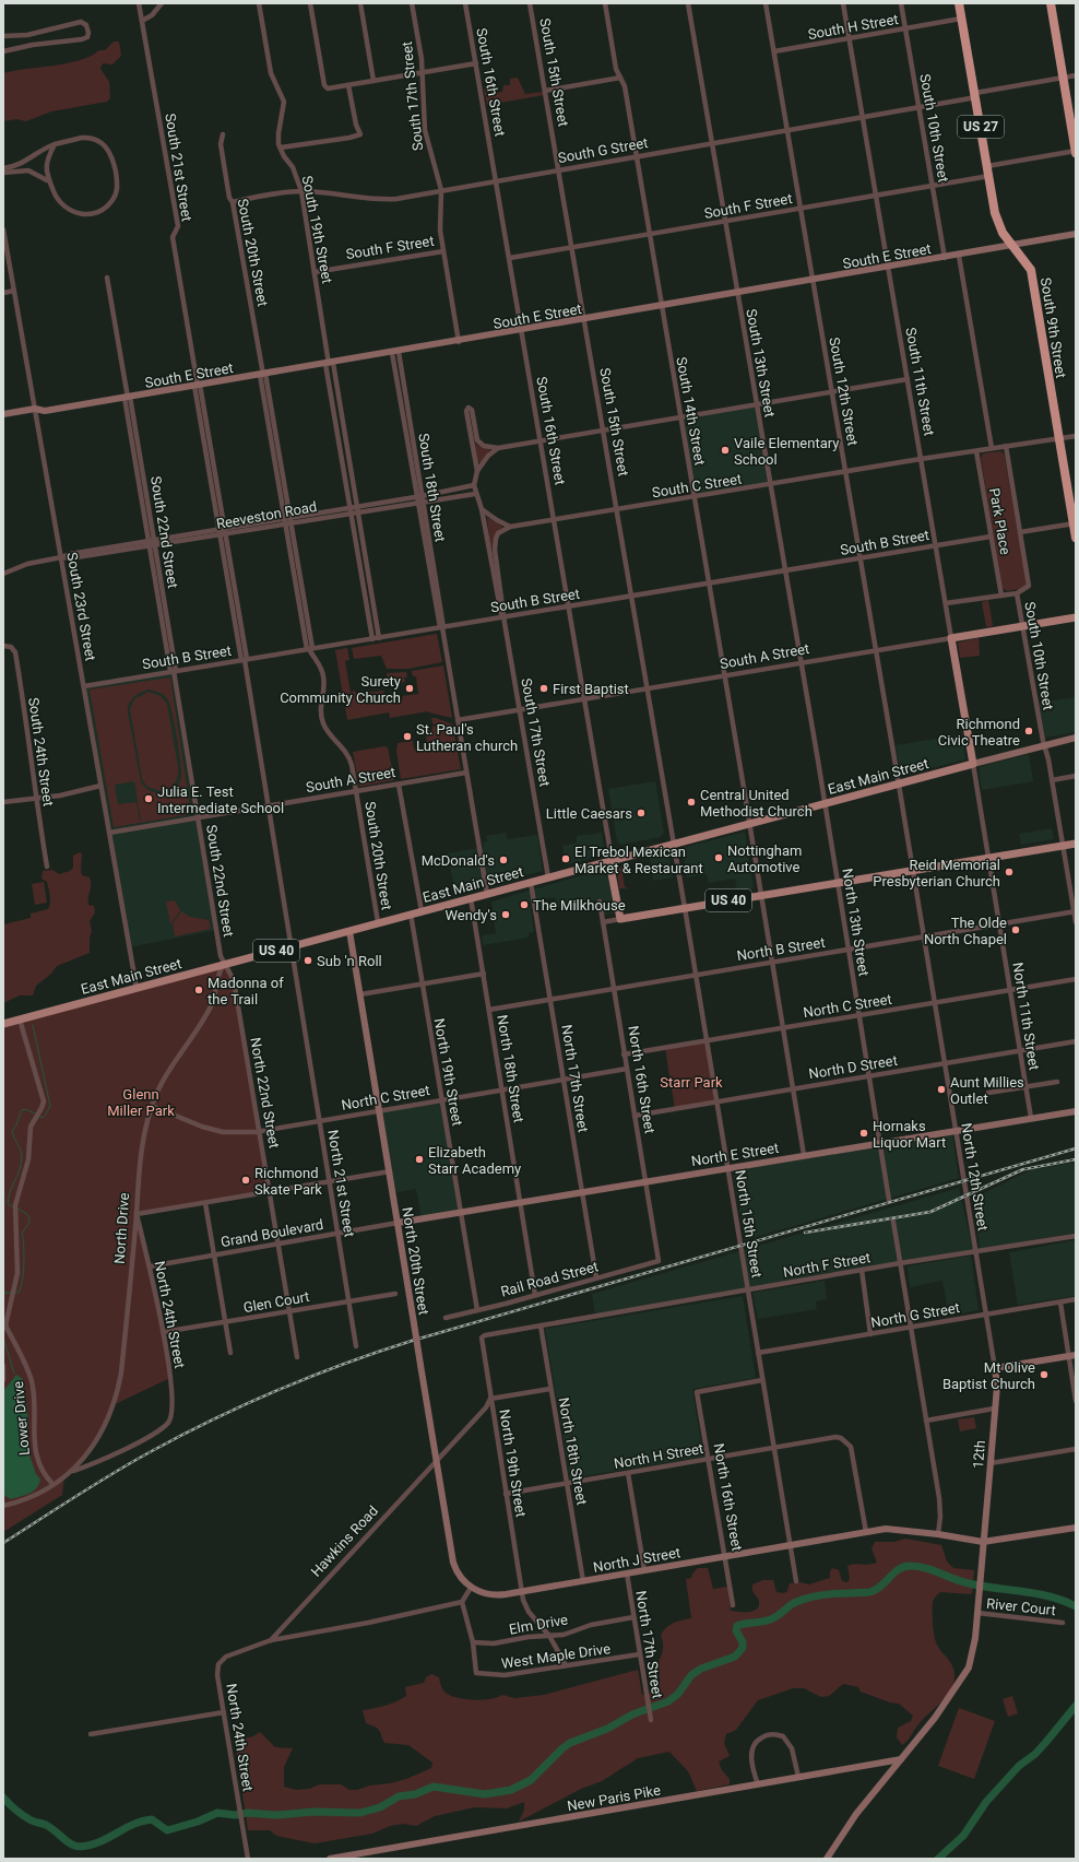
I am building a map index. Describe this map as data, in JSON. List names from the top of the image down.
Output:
{
  "streets": {
    "highway": ["US 27", "South 9th Street"],
    "main road": [
      "South 11th Street",
      "South A Street",
      "East Main Street",
      "US 40"
    ],
    "street": [
      "South H Street",
      "South 15th Street",
      "South 16th Street",
      "South 17th Street",
      "South 10th Street",
      "South G Street",
      "South 21st Street",
      "South F Street",
      "South 19th Street",
      "South 20th Street",
      "South E Street",
      "South 13th Street",
      "South 12th Street",
      "South 14th Street",
      "South C Street",
      "South 18th Street",
      "Reeveston Road",
      "Park Place",
      "South 22nd Street",
      "South B Street",
      "South 23rd Street",
      "South 24th Street",
      "North 13th Street",
      "North B Street",
      "North C Street",
      "North 11th Street",
      "North D Street",
      "North 18th Street",
      "North 19th Street",
      "North 17th Street",
      "North 16th Street",
      "North 22nd Street",
      "North E Street",
      "North 12th Street",
      "North 21st Street",
      "North 15th Street",
      "North Drive",
      "Grand Boulevard",
      "North 20th Street",
      "North F Street",
      "Rail Road Street",
      "Glen Court",
      "North 24th Street",
      "North G Street",
      "Lower Drive",
      "12th",
      "North H Street",
      "Hawkins Road",
      "North J Street",
      "River Court",
      "Elm Drive",
      "West Maple Drive",
      "New Paris Pike"
    ]
  },
  "crossings": [
    ["South H Street", "South 10th Street"],
    ["South H Street", "South 9th Street"],
    ["South H Street", "South 11th Street"],
    ["South H Street", "South 12th Street"],
    ["South 15th Street", "South G Street"],
    ["South 15th Street", "South F Street"],
    ["South 15th Street", "South E Street"],
    ["South 15th Street", "South C Street"],
    ["South 15th Street", "South B Street"],
    ["South 15th Street", "South A Street"],
    ["South 15th Street", "East Main Street"],
    ["South 15th Street", "North 15th Street"],
    ["South 16th Street", "South 17th Street"],
    ["South 16th Street", "South G Street"],
    ["South 16th Street", "South F Street"],
    ["South 16th Street", "South E Street"],
    ["South 16th Street", "South C Street"],
    ["South 16th Street", "Reeveston Road"],
    ["South 16th Street", "South B Street"],
    ["South 16th Street", "South A Street"],
    ["South 16th Street", "East Main Street"],
    ["South 17th Street", "South G Street"],
    ["South 17th Street", "South F Street"],
    ["South 17th Street", "South E Street"],
    ["South 17th Street", "South C Street"],
    ["South 17th Street", "Reeveston Road"],
    ["South 17th Street", "South B Street"],
    ["South 17th Street", "South A Street"],
    ["South 17th Street", "East Main Street"],
    ["South 10th Street", "South G Street"],
    ["South 10th Street", "South F Street"],
    ["South 10th Street", "South E Street"],
    ["South 10th Street", "South C Street"],
    ["South 10th Street", "South A Street"],
    ["South 10th Street", "East Main Street"],
    ["South 10th Street", "US 40"],
    ["South 10th Street", "North B Street"],
    ["South G Street", "South 19th Street"],
    ["South G Street", "South 20th Street"],
    ["South G Street", "South 9th Street"],
    ["South G Street", "South 13th Street"],
    ["South G Street", "South 11th Street"],
    ["South G Street", "South 12th Street"],
    ["South G Street", "South 14th Street"],
    ["South 21st Street", "South E Street"],
    ["South 21st Street", "Reeveston Road"],
    ["South 21st Street", "South B Street"],
    ["South 21st Street", "South A Street"],
    ["South 21st Street", "East Main Street"],
    ["South 21st Street", "North 21st Street"],
    ["South F Street", "South 19th Street"],
    ["South F Street", "South 9th Street"],
    ["South F Street", "South 13th Street"],
    ["South F Street", "South 11th Street"],
    ["South F Street", "South 12th Street"],
    ["South F Street", "South 14th Street"],
    ["South 19th Street", "South E Street"],
    ["South 19th Street", "Reeveston Road"],
    ["South 19th Street", "South B Street"],
    ["South 20th Street", "South E Street"],
    ["South 20th Street", "Reeveston Road"],
    ["South 20th Street", "South B Street"],
    ["South 20th Street", "South A Street"],
    ["South 20th Street", "East Main Street"],
    ["South E Street", "South 9th Street"],
    ["South E Street", "South 13th Street"],
    ["South E Street", "South 11th Street"],
    ["South E Street", "South 12th Street"],
    ["South E Street", "South 14th Street"],
    ["South E Street", "South 18th Street"],
    ["South E Street", "South 22nd Street"],
    ["South E Street", "South 23rd Street"],
    ["South 9th Street", "South C Street"],
    ["South 13th Street", "South C Street"],
    ["South 13th Street", "South B Street"],
    ["South 13th Street", "South A Street"],
    ["South 13th Street", "East Main Street"],
    ["South 13th Street", "North 13th Street"],
    ["South 11th Street", "South C Street"],
    ["South 11th Street", "South B Street"],
    ["South 11th Street", "South A Street"],
    ["South 11th Street", "East Main Street"],
    ["South 11th Street", "North 11th Street"],
    ["South 12th Street", "South C Street"],
    ["South 12th Street", "South B Street"],
    ["South 12th Street", "South A Street"],
    ["South 12th Street", "East Main Street"],
    ["South 12th Street", "North 12th Street"],
    ["South 14th Street", "South C Street"],
    ["South 14th Street", "South B Street"],
    ["South 14th Street", "South A Street"],
    ["South 14th Street", "East Main Street"],
    ["South 14th Street", "US 40"],
    ["South 14th Street", "North B Street"],
    ["South 14th Street", "North C Street"],
    ["South 14th Street", "North D Street"],
    ["South 14th Street", "North E Street"],
    ["South C Street", "Reeveston Road"],
    ["South C Street", "Park Place"],
    ["South 18th Street", "Reeveston Road"],
    ["South 18th Street", "South B Street"],
    ["South 18th Street", "South A Street"],
    ["South 18th Street", "East Main Street"],
    ["Reeveston Road", "South 22nd Street"],
    ["Reeveston Road", "South 23rd Street"],
    ["Park Place", "South B Street"],
    ["South 22nd Street", "South B Street"],
    ["South 22nd Street", "South A Street"],
    ["South 22nd Street", "East Main Street"],
    ["South 22nd Street", "North 22nd Street"],
    ["South 22nd Street", "North Drive"],
    ["South B Street", "South 23rd Street"],
    ["South 23rd Street", "South A Street"],
    ["South 23rd Street", "East Main Street"],
    ["East Main Street", "North 13th Street"],
    ["East Main Street", "North 11th Street"],
    ["East Main Street", "North 18th Street"],
    ["East Main Street", "North 19th Street"],
    ["East Main Street", "North 17th Street"],
    ["East Main Street", "North 22nd Street"],
    ["East Main Street", "North 12th Street"],
    ["East Main Street", "North 21st Street"],
    ["East Main Street", "North 15th Street"],
    ["East Main Street", "North Drive"],
    ["East Main Street", "North 20th Street"],
    ["East Main Street", "Lower Drive"],
    ["US 40", "North 13th Street"],
    ["US 40", "North 11th Street"],
    ["US 40", "North 12th Street"],
    ["US 40", "North 15th Street"],
    ["North 13th Street", "North B Street"],
    ["North 13th Street", "North C Street"],
    ["North 13th Street", "North D Street"],
    ["North 13th Street", "North E Street"],
    ["North B Street", "North 11th Street"],
    ["North B Street", "North 18th Street"],
    ["North B Street", "North 17th Street"],
    ["North B Street", "North 16th Street"],
    ["North B Street", "North 12th Street"],
    ["North B Street", "North 15th Street"],
    ["North C Street", "North 11th Street"],
    ["North C Street", "North 18th Street"],
    ["North C Street", "North 19th Street"],
    ["North C Street", "North 17th Street"],
    ["North C Street", "North 16th Street"],
    ["North C Street", "North 22nd Street"],
    ["North C Street", "North 12th Street"],
    ["North C Street", "North 21st Street"],
    ["North C Street", "North 15th Street"],
    ["North C Street", "North Drive"],
    ["North C Street", "North 20th Street"],
    ["North 11th Street", "North D Street"],
    ["North 11th Street", "North E Street"],
    ["North D Street", "North 16th Street"],
    ["North D Street", "North 12th Street"],
    ["North D Street", "North 15th Street"],
    ["North 18th Street", "North E Street"],
    ["North 18th Street", "North F Street"],
    ["North 18th Street", "Rail Road Street"],
    ["North 18th Street", "North H Street"],
    ["North 18th Street", "North J Street"],
    ["North 19th Street", "North E Street"],
    ["North 19th Street", "North F Street"],
    ["North 19th Street", "Rail Road Street"],
    ["North 19th Street", "North H Street"],
    ["North 19th Street", "North J Street"],
    ["North 19th Street", "Elm Drive"],
    ["North 19th Street", "West Maple Drive"],
    ["North 17th Street", "North E Street"],
    ["North 17th Street", "Rail Road Street"],
    ["North 17th Street", "North H Street"],
    ["North 17th Street", "North J Street"],
    ["North 17th Street", "Elm Drive"],
    ["North 17th Street", "West Maple Drive"],
    ["North 16th Street", "North E Street"],
    ["North 16th Street", "North 15th Street"],
    ["North 16th Street", "Rail Road Street"],
    ["North 16th Street", "North H Street"],
    ["North 16th Street", "North J Street"],
    ["North 22nd Street", "North Drive"],
    ["North 22nd Street", "Grand Boulevard"],
    ["North 22nd Street", "Glen Court"],
    ["North E Street", "North 12th Street"],
    ["North E Street", "North 15th Street"],
    ["North E Street", "Grand Boulevard"],
    ["North E Street", "North 20th Street"],
    ["North 12th Street", "North F Street"],
    ["North 12th Street", "North G Street"],
    ["North 12th Street", "12th"],
    ["North 21st Street", "Grand Boulevard"],
    ["North 21st Street", "Glen Court"],
    ["North 15th Street", "North F Street"],
    ["North 15th Street", "North G Street"],
    ["North 15th Street", "North H Street"],
    ["North 15th Street", "North J Street"],
    ["North Drive", "North 24th Street"],
    ["North Drive", "Lower Drive"],
    ["Grand Boulevard", "North 20th Street"],
    ["Grand Boulevard", "North 24th Street"],
    ["North 20th Street", "Hawkins Road"],
    ["North 20th Street", "North J Street"],
    ["Glen Court", "North 24th Street"],
    ["North 24th Street", "Hawkins Road"],
    ["12th", "North J Street"],
    ["12th", "River Court"],
    ["12th", "New Paris Pike"],
    ["North H Street", "North J Street"],
    ["Elm Drive", "West Maple Drive"]
  ],
  "parks": ["Starr Park", "Glenn Miller Park"],
  "places": [
    "Vaile Elementary School",
    "Surety Community Church",
    "First Baptist",
    "Richmond Civic Theatre",
    "St. Paul's Lutheran church",
    "Julia E. Test Intermediate School",
    "Central United Methodist Church",
    "Little Caesars",
    "Nottingham Automotive",
    "El Trebol Mexican Market & Restaurant",
    "McDonald's",
    "Reid Memorial Presbyterian Church",
    "The Milkhouse",
    "Wendy's",
    "The Olde North Chapel",
    "Sub 'n Roll",
    "Madonna of the Trail",
    "Aunt Millies Outlet",
    "Hornaks Liquor Mart",
    "Elizabeth Starr Academy",
    "Richmond Skate Park",
    "Mt Olive Baptist Church"
  ]
}
